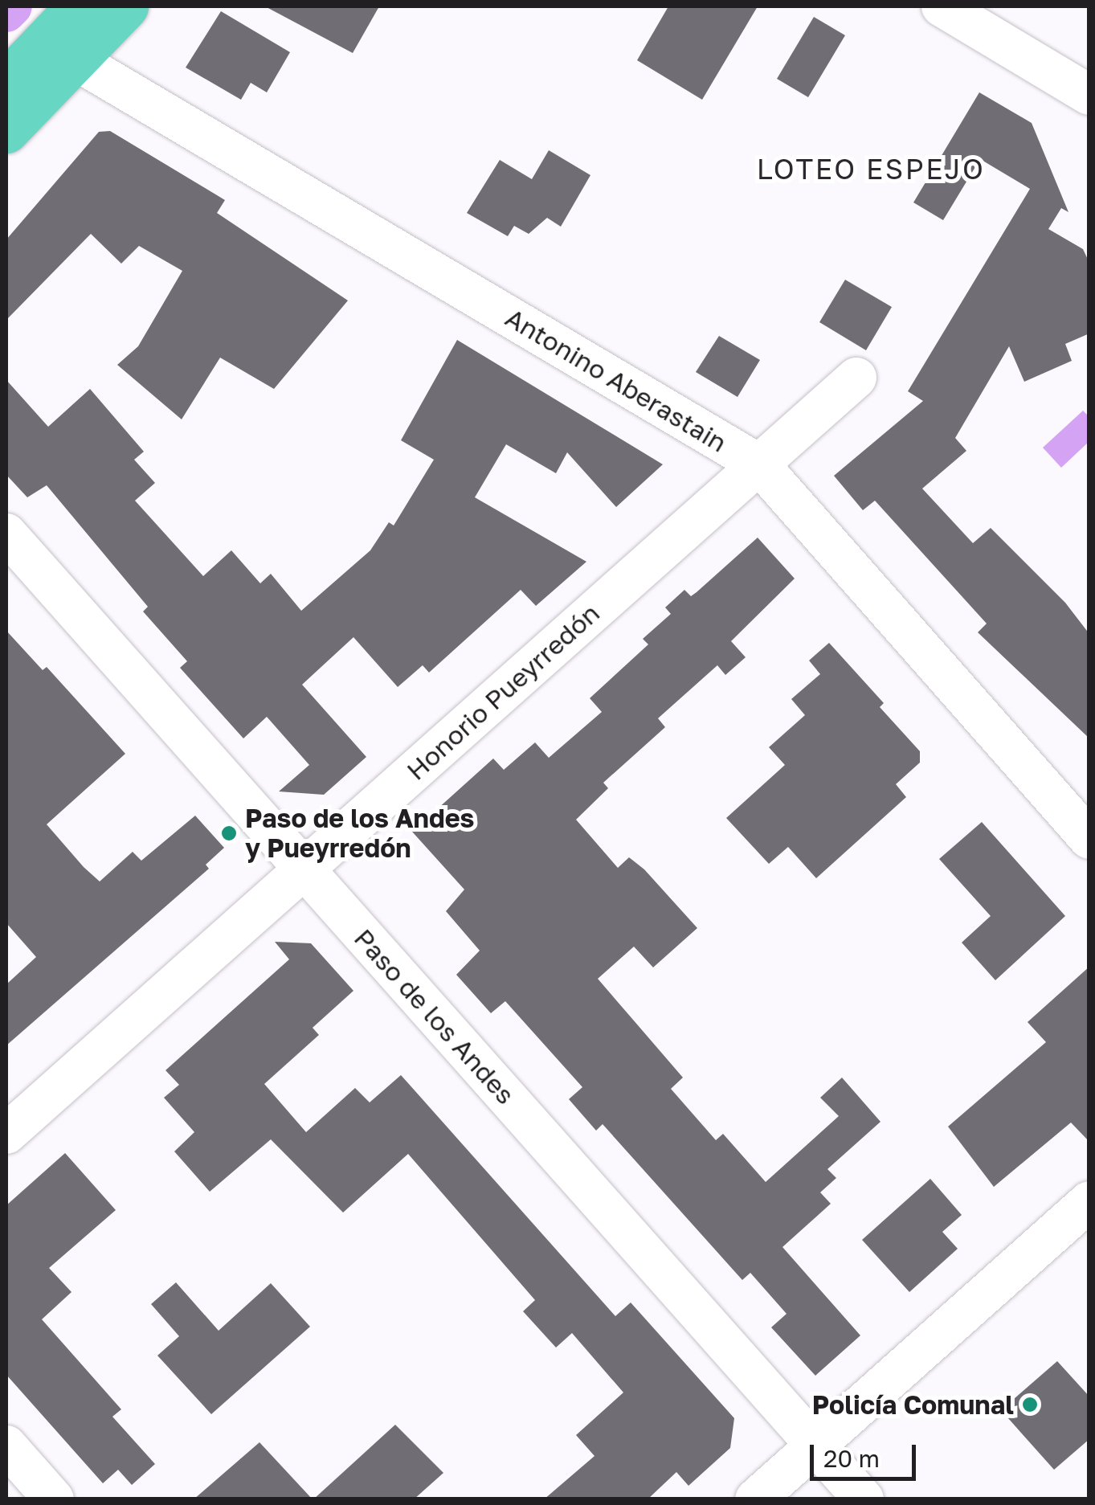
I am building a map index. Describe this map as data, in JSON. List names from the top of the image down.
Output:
{
  "streets": {
    "street": ["Antonino Aberastain", "Honorio Pueyrredón", "Paso de los Andes"]
  },
  "crossings": [
    ["Antonino Aberastain", "Honorio Pueyrredón"],
    ["Honorio Pueyrredón", "Paso de los Andes"]
  ],
  "districts": ["LOTEO ESPEJO"],
  "places": ["Paso de los Andes y Pueyrredón", "Policía Comunal"],
  "scale_bar": "20 m"
}
